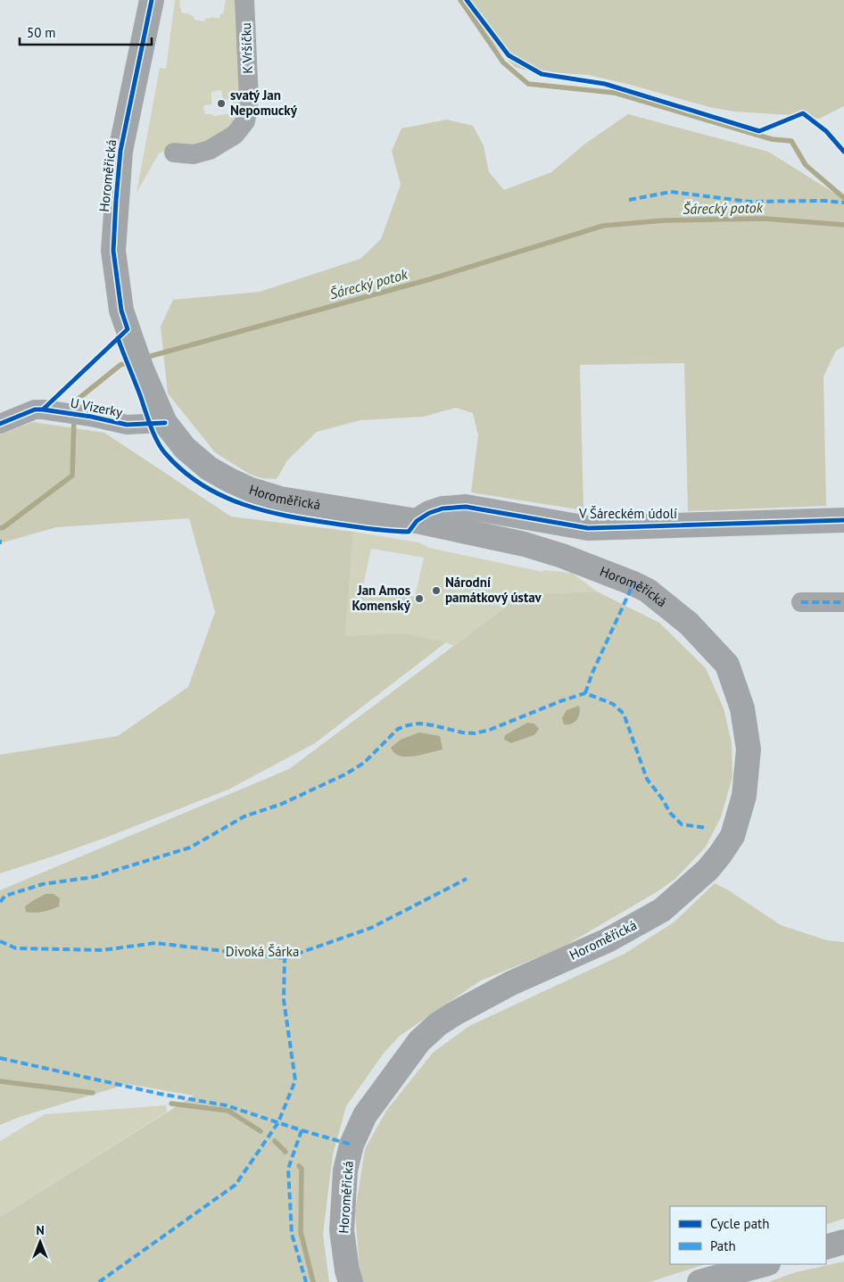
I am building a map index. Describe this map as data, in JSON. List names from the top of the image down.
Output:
{
  "streets": {
    "main road": ["Horoměřická"],
    "street": ["K Vršíčku", "U Vizerky", "V Šáreckém údolí"]
  },
  "crossings": [
    ["Horoměřická", "U Vizerky"],
    ["Horoměřická", "V Šáreckém údolí"]
  ],
  "water": ["Šárecký potok"],
  "parks": ["Divoká Šárka"],
  "places": ["svatý Jan Nepomucký", "Národní památkový ústav", "Jan Amos Komenský"],
  "legend": ["Cycle path", "Path"],
  "scale_bar": "50 m",
  "north": "top"
}
